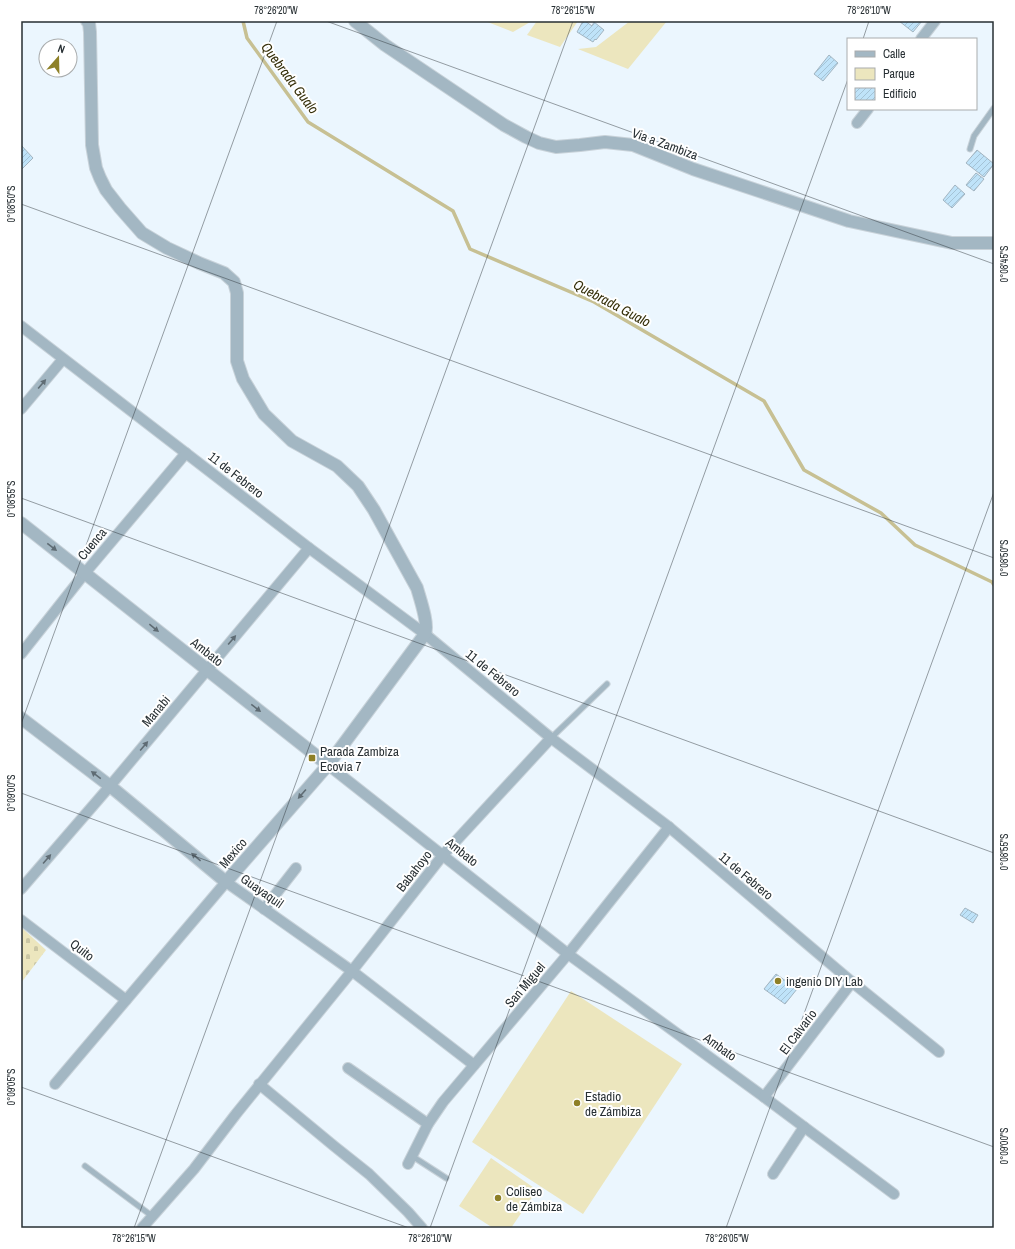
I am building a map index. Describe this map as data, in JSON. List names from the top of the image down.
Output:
{
  "streets": {
    "street": [
      "Via a Zambiza",
      "11 de Febrero",
      "Cuenca",
      "Ambato",
      "Manabi",
      "Mexico",
      "Babahoyo",
      "Guayaquil",
      "Quito",
      "San Miguel",
      "El Calvario"
    ]
  },
  "crossings": [
    ["11 de Febrero", "Cuenca"],
    ["11 de Febrero", "Manabi"],
    ["11 de Febrero", "Mexico"],
    ["11 de Febrero", "Babahoyo"],
    ["11 de Febrero", "San Miguel"],
    ["11 de Febrero", "El Calvario"],
    ["Cuenca", "Ambato"],
    ["Ambato", "Manabi"],
    ["Ambato", "Mexico"],
    ["Ambato", "Babahoyo"],
    ["Ambato", "San Miguel"],
    ["Ambato", "El Calvario"],
    ["Manabi", "Guayaquil"],
    ["Mexico", "Guayaquil"],
    ["Mexico", "Quito"],
    ["Babahoyo", "Guayaquil"],
    ["Guayaquil", "San Miguel"]
  ],
  "one_way": ["Ambato", "Manabi", "Guayaquil"],
  "water": ["Quebrada Gualo"],
  "places": {
    "transit": ["Parada Zambiza Ecovia 7"],
    "other": ["ingenio DIY Lab", "Estadio de Zámbiza", "Coliseo de Zámbiza"]
  },
  "legend": ["Calle", "Parque", "Edificio"],
  "north": "top",
  "coordinates": [
    "78°26'20\"W",
    "78°26'15\"W",
    "78°26'10\"W",
    "0°08'50\"S",
    "0°08'45\"S",
    "0°08'55\"S",
    "0°09'00\"S",
    "0°09'05\"S",
    "78°26'05\"W"
  ]
}
